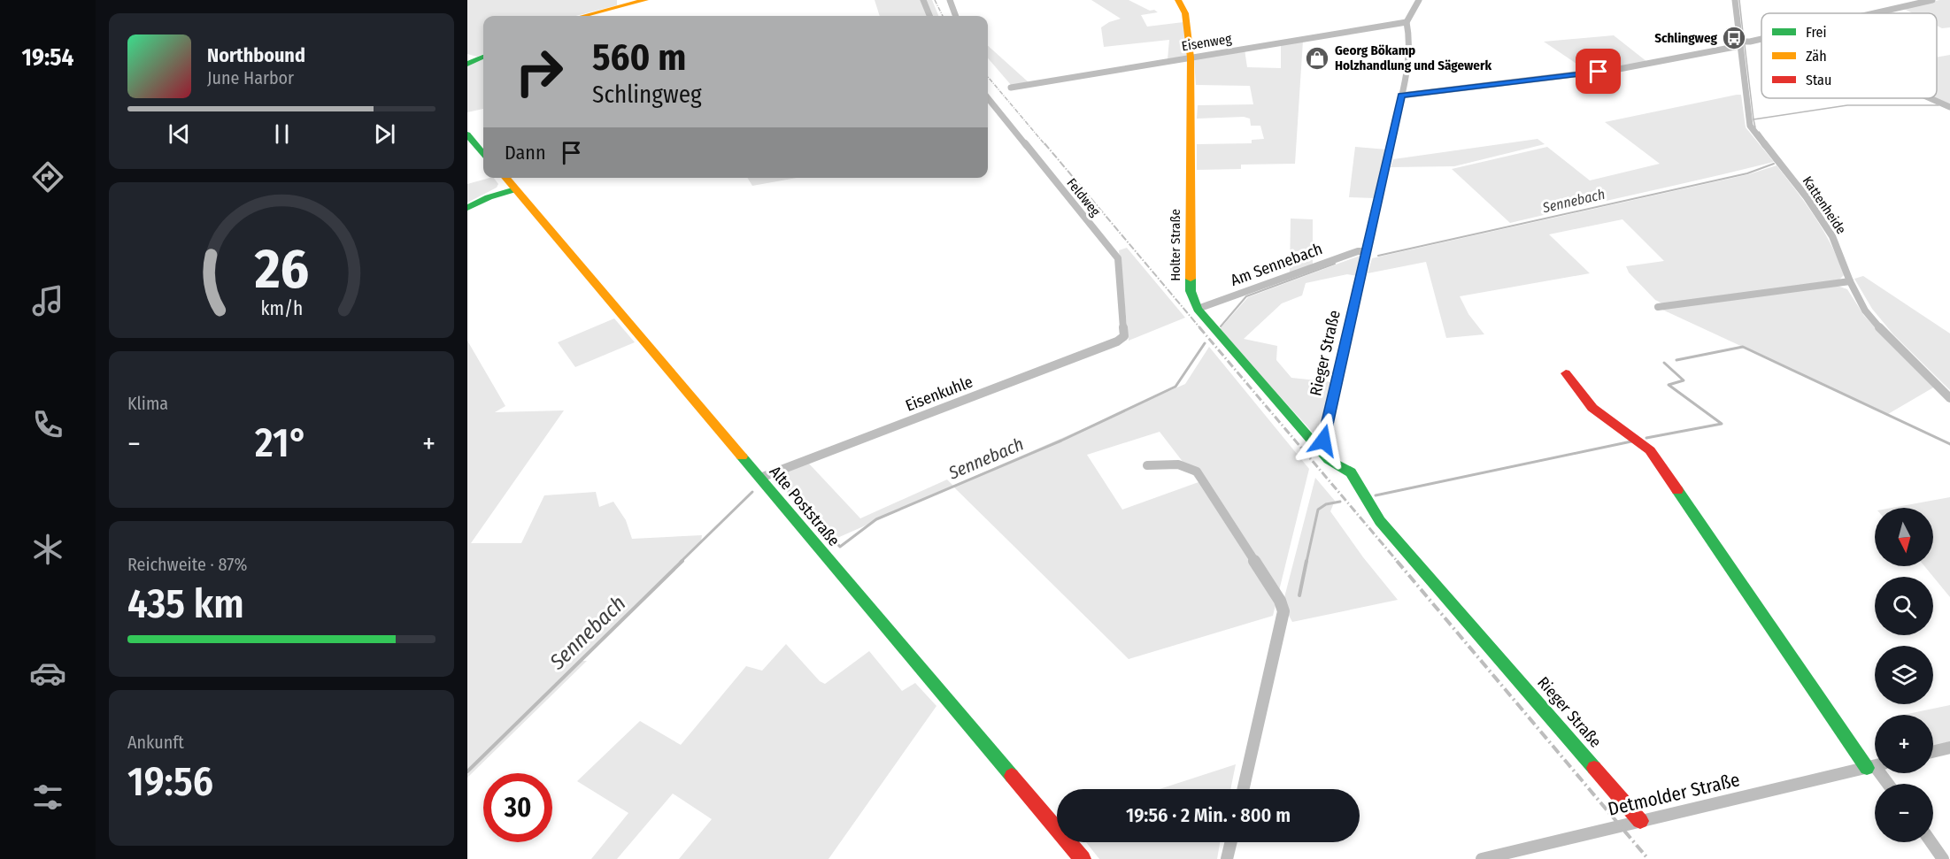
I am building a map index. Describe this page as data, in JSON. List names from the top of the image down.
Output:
{
  "streets": {
    "street": [
      "Eisenweg",
      "Feldweg",
      "Kattenheide",
      "Holter Straße",
      "Am Sennebach",
      "Rieger Straße",
      "Eisenkuhle",
      "Alte Poststraße",
      "Detmolder Straße"
    ]
  },
  "crossings": [
    ["Eisenweg", "Holter Straße"],
    ["Eisenweg", "Rieger Straße"],
    ["Feldweg", "Eisenkuhle"],
    ["Holter Straße", "Am Sennebach"],
    ["Holter Straße", "Rieger Straße"],
    ["Am Sennebach", "Rieger Straße"],
    ["Rieger Straße", "Detmolder Straße"],
    ["Eisenkuhle", "Alte Poststraße"]
  ],
  "water": ["Sennebach"],
  "places": {
    "bus stop": ["Schlingweg"],
    "shop": ["Georg Bökamp Holzhandlung und Sägewerk"]
  },
  "legend": ["Frei", "Zäh", "Stau"],
  "north": "bottom",
  "page": {
    "tabs": "19:54",
    "turn": ["560 m", "Schlingweg"],
    "song": ["Northbound", "June Harbor"],
    "then": "Dann",
    "tile": [
      "Klima",
      ["Reichweite · 87%", "435 km"],
      ["Ankunft", "19:56"]
    ],
    "heat": ["−", "21°", "+"],
    "map_buttons": ["+", "−"],
    "limit": "30",
    "trip": "19:56 · 2 Min. · 800 m",
    "gauge": ["26", "km/h"]
  }
}
